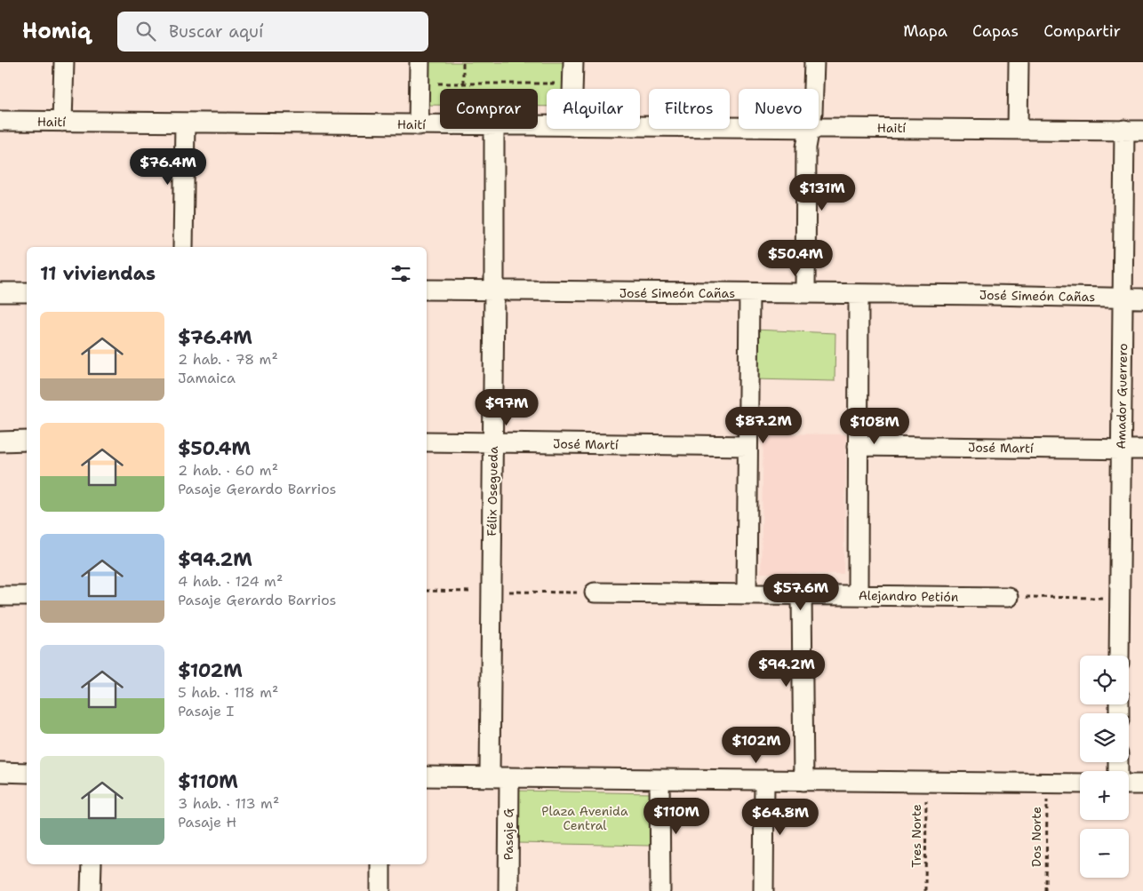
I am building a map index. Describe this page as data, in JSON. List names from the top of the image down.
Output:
{
  "streets": {
    "street": [
      "Haití",
      "José Simeón Cañas",
      "Amador Guerrero",
      "José Martí",
      "Félix Osegueda",
      "Alejandro Petión",
      "Pasaje G"
    ],
    "path": ["Tres Norte", "Dos Norte"]
  },
  "crossings": [
    ["Haití", "Amador Guerrero"],
    ["José Simeón Cañas", "Amador Guerrero"],
    ["José Simeón Cañas", "Félix Osegueda"],
    ["Amador Guerrero", "José Martí"],
    ["José Martí", "Félix Osegueda"]
  ],
  "parks": ["Plaza Avenida Central"],
  "page": {
    "header": "Homiq",
    "search": "Buscar aquí",
    "nav": ["Mapa", "Capas", "Compartir"],
    "chip": [
      "Comprar",
      "Alquilar",
      "Filtros",
      "Nuevo"
    ],
    "price": [
      "$76.4M",
      "$131M",
      "$50.4M",
      "$97M",
      "$87.2M",
      "$108M",
      "$57.6M",
      "$94.2M",
      "$102M",
      "$110M",
      "$64.8M"
    ],
    "heading": "11 viviendas",
    "list": [
      {
        "name": "$76.4M",
        "note": "2 hab. · 78 m² · Jamaica"
      },
      {
        "name": "$50.4M",
        "note": "2 hab. · 60 m² · Pasaje Gerardo Barrios"
      },
      {
        "name": "$94.2M",
        "note": "4 hab. · 124 m² · Pasaje Gerardo Barrios"
      },
      {
        "name": "$102M",
        "note": "5 hab. · 118 m² · Pasaje I"
      },
      {
        "name": "$110M",
        "note": "3 hab. · 113 m² · Pasaje H"
      }
    ],
    "map_buttons": ["+", "−"]
  }
}
